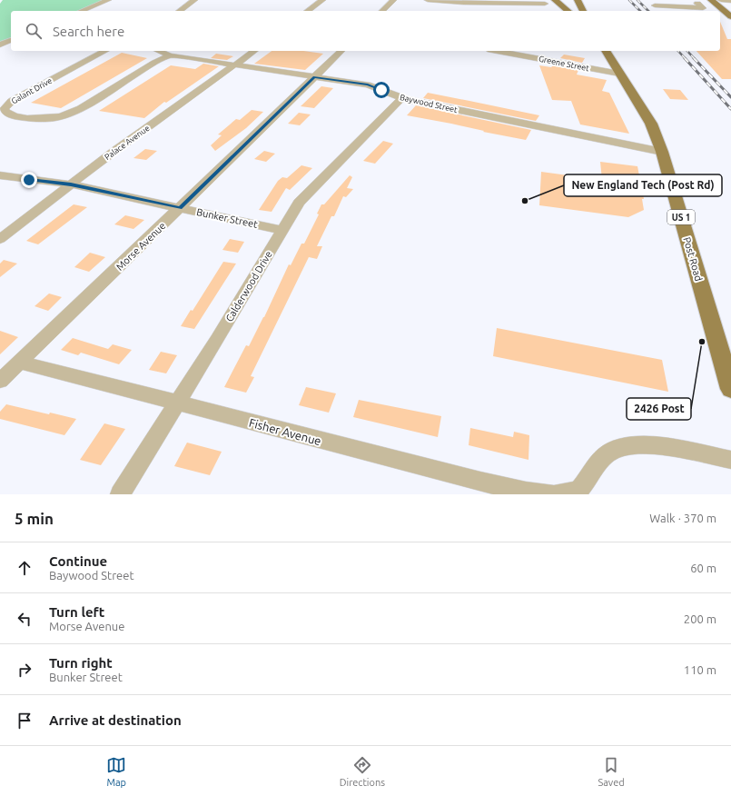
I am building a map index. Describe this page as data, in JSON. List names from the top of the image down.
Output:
{
  "streets": {
    "main road": ["US 1", "Post Road"],
    "street": [
      "Greene Street",
      "Galant Drive",
      "Baywood Street",
      "Palace Avenue",
      "Bunker Street",
      "Morse Avenue",
      "Calderwood Drive",
      "Fisher Avenue"
    ]
  },
  "crossings": [
    ["Greene Street", "Post Road"],
    ["Galant Drive", "Baywood Street"],
    ["Baywood Street", "Palace Avenue"],
    ["Baywood Street", "Morse Avenue"],
    ["Baywood Street", "Post Road"],
    ["Baywood Street", "Calderwood Drive"],
    ["Palace Avenue", "Bunker Street"],
    ["Bunker Street", "Morse Avenue"],
    ["Bunker Street", "Calderwood Drive"],
    ["Morse Avenue", "Fisher Avenue"],
    ["Calderwood Drive", "Fisher Avenue"]
  ],
  "places": ["New England Tech (Post Rd)", "2426 Post"],
  "page": {
    "search": "Search here",
    "heading": ["5 min", "Walk · 370 m"],
    "list": [
      ["Continue", "Baywood Street", "60 m"],
      ["Turn left", "Morse Avenue", "200 m"],
      ["Turn right", "Bunker Street", "110 m"],
      "Arrive at destination"
    ],
    "nav": ["Map", "Directions", "Saved"]
  }
}
